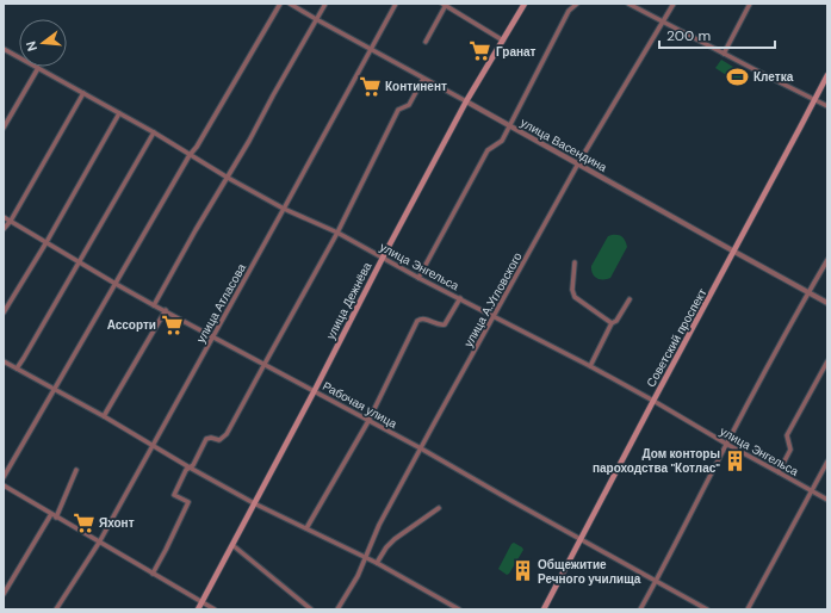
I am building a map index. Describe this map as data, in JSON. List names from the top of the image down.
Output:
{
  "streets": {
    "main road": ["улица Дежнёва", "Советский проспект"],
    "street": [
      "улица Васендина",
      "улица Энгельса",
      "улица А.Угловского",
      "улица Атласова",
      "Рабочая улица"
    ]
  },
  "crossings": [
    ["улица Васендина", "улица А.Угловского"],
    ["улица Васендина", "улица Дежнёва"],
    ["улица Васендина", "улица Атласова"],
    ["улица Васендина", "Советский проспект"],
    ["улица Энгельса", "улица А.Угловского"],
    ["улица Энгельса", "улица Дежнёва"],
    ["улица Энгельса", "улица Атласова"],
    ["улица Энгельса", "Советский проспект"],
    ["улица А.Угловского", "Рабочая улица"],
    ["улица Дежнёва", "Рабочая улица"],
    ["улица Атласова", "Рабочая улица"],
    ["Советский проспект", "Рабочая улица"]
  ],
  "places": {
    "supermarket": [
      "Гранат",
      "Континент",
      "Ассорти",
      "Яхонт"
    ],
    "sports": ["Клетка"],
    "building": ["Дом конторы пароходства \"Котлас\"", "Общежитие Речного училища"]
  },
  "scale_bar": "200 m",
  "north": "left"
}
